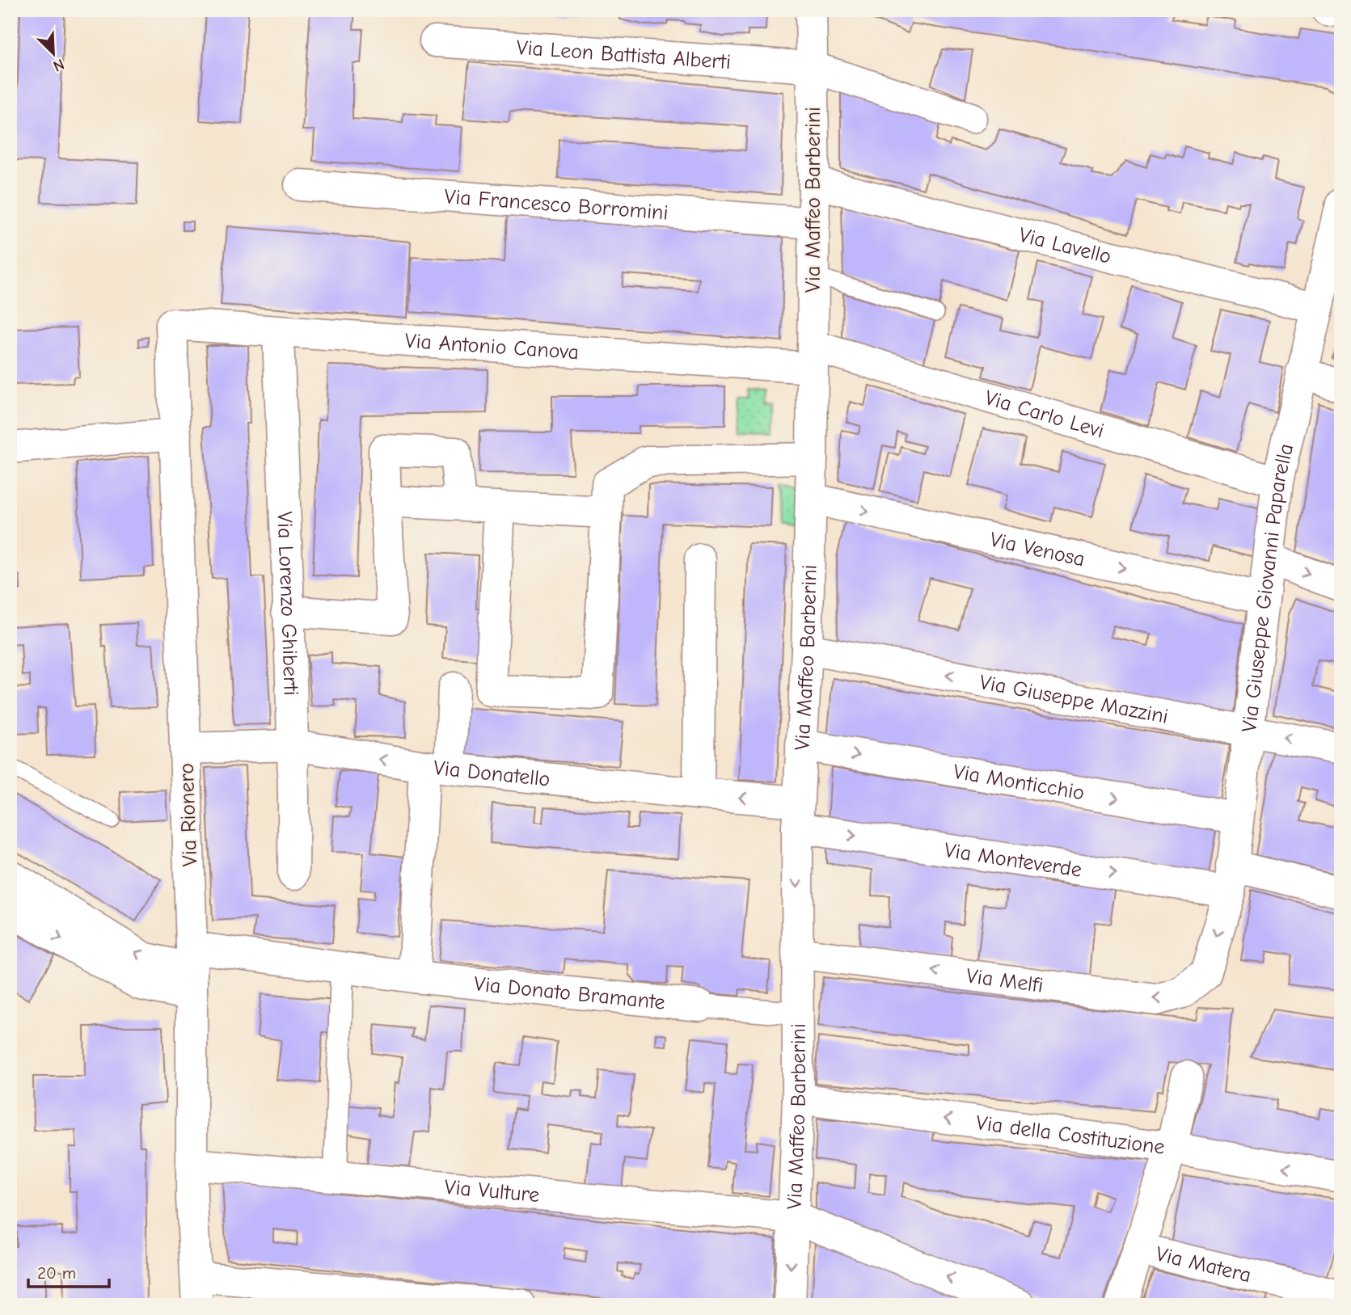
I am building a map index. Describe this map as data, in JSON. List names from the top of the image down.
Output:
{
  "streets": {
    "street": [
      "Via Leon Battista Alberti",
      "Via Maffeo Barberini",
      "Via Francesco Borromini",
      "Via Lavello",
      "Via Antonio Canova",
      "Via Carlo Levi",
      "Via Venosa",
      "Via Giuseppe Giovanni Paparella",
      "Via Lorenzo Ghiberti",
      "Via Giuseppe Mazzini",
      "Via Donatello",
      "Via Monticchio",
      "Via Rionero",
      "Via Monteverde",
      "Via Melfi",
      "Via Donato Bramante",
      "Via della Costituzione",
      "Via Vulture",
      "Via Matera"
    ]
  },
  "crossings": [
    ["Via Leon Battista Alberti", "Via Maffeo Barberini"],
    ["Via Maffeo Barberini", "Via Francesco Borromini"],
    ["Via Maffeo Barberini", "Via Lavello"],
    ["Via Maffeo Barberini", "Via Antonio Canova"],
    ["Via Maffeo Barberini", "Via Carlo Levi"],
    ["Via Maffeo Barberini", "Via Venosa"],
    ["Via Maffeo Barberini", "Via Giuseppe Mazzini"],
    ["Via Maffeo Barberini", "Via Donatello"],
    ["Via Maffeo Barberini", "Via Monticchio"],
    ["Via Maffeo Barberini", "Via Monteverde"],
    ["Via Maffeo Barberini", "Via Melfi"],
    ["Via Maffeo Barberini", "Via Donato Bramante"],
    ["Via Maffeo Barberini", "Via della Costituzione"],
    ["Via Maffeo Barberini", "Via Vulture"],
    ["Via Lavello", "Via Giuseppe Giovanni Paparella"],
    ["Via Antonio Canova", "Via Carlo Levi"],
    ["Via Antonio Canova", "Via Lorenzo Ghiberti"],
    ["Via Antonio Canova", "Via Rionero"],
    ["Via Carlo Levi", "Via Giuseppe Giovanni Paparella"],
    ["Via Venosa", "Via Giuseppe Giovanni Paparella"],
    ["Via Giuseppe Giovanni Paparella", "Via Giuseppe Mazzini"],
    ["Via Giuseppe Giovanni Paparella", "Via Monticchio"],
    ["Via Giuseppe Giovanni Paparella", "Via Monteverde"],
    ["Via Giuseppe Giovanni Paparella", "Via Melfi"],
    ["Via Lorenzo Ghiberti", "Via Donatello"],
    ["Via Donatello", "Via Rionero"],
    ["Via Donatello", "Via Monteverde"],
    ["Via Rionero", "Via Donato Bramante"],
    ["Via Rionero", "Via Vulture"]
  ],
  "one_way": [
    "Via Venosa",
    "Via Giuseppe Mazzini",
    "Via Monticchio",
    "Via Monteverde",
    "Via Melfi",
    "Via della Costituzione"
  ],
  "scale_bar": "20 m",
  "north": "bottom right"
}
